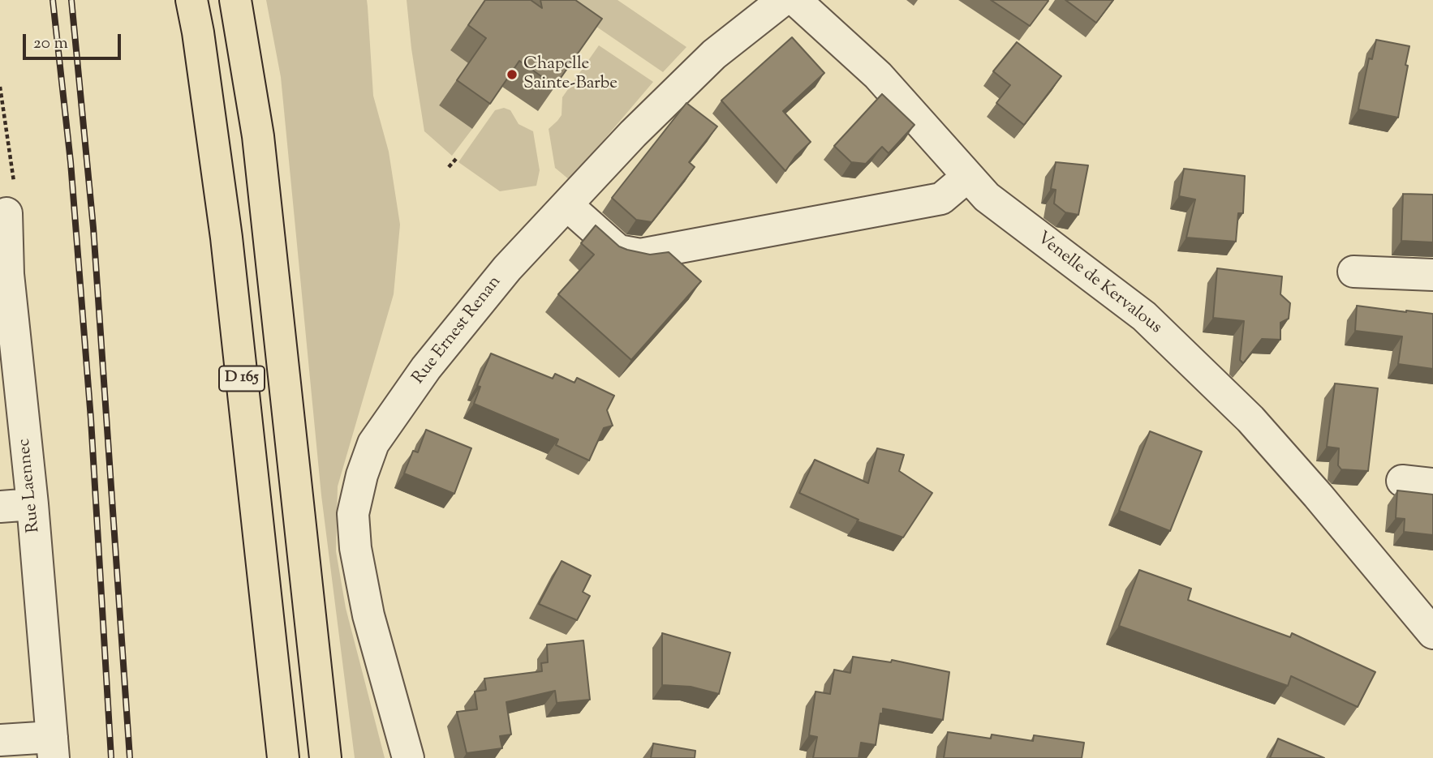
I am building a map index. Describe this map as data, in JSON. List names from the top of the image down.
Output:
{
  "streets": {
    "highway": ["D 165"],
    "street": ["Venelle de Kervalous", "Rue Ernest Renan", "Rue Laennec"]
  },
  "places": ["Chapelle Sainte-Barbe"],
  "scale_bar": "20 m"
}
